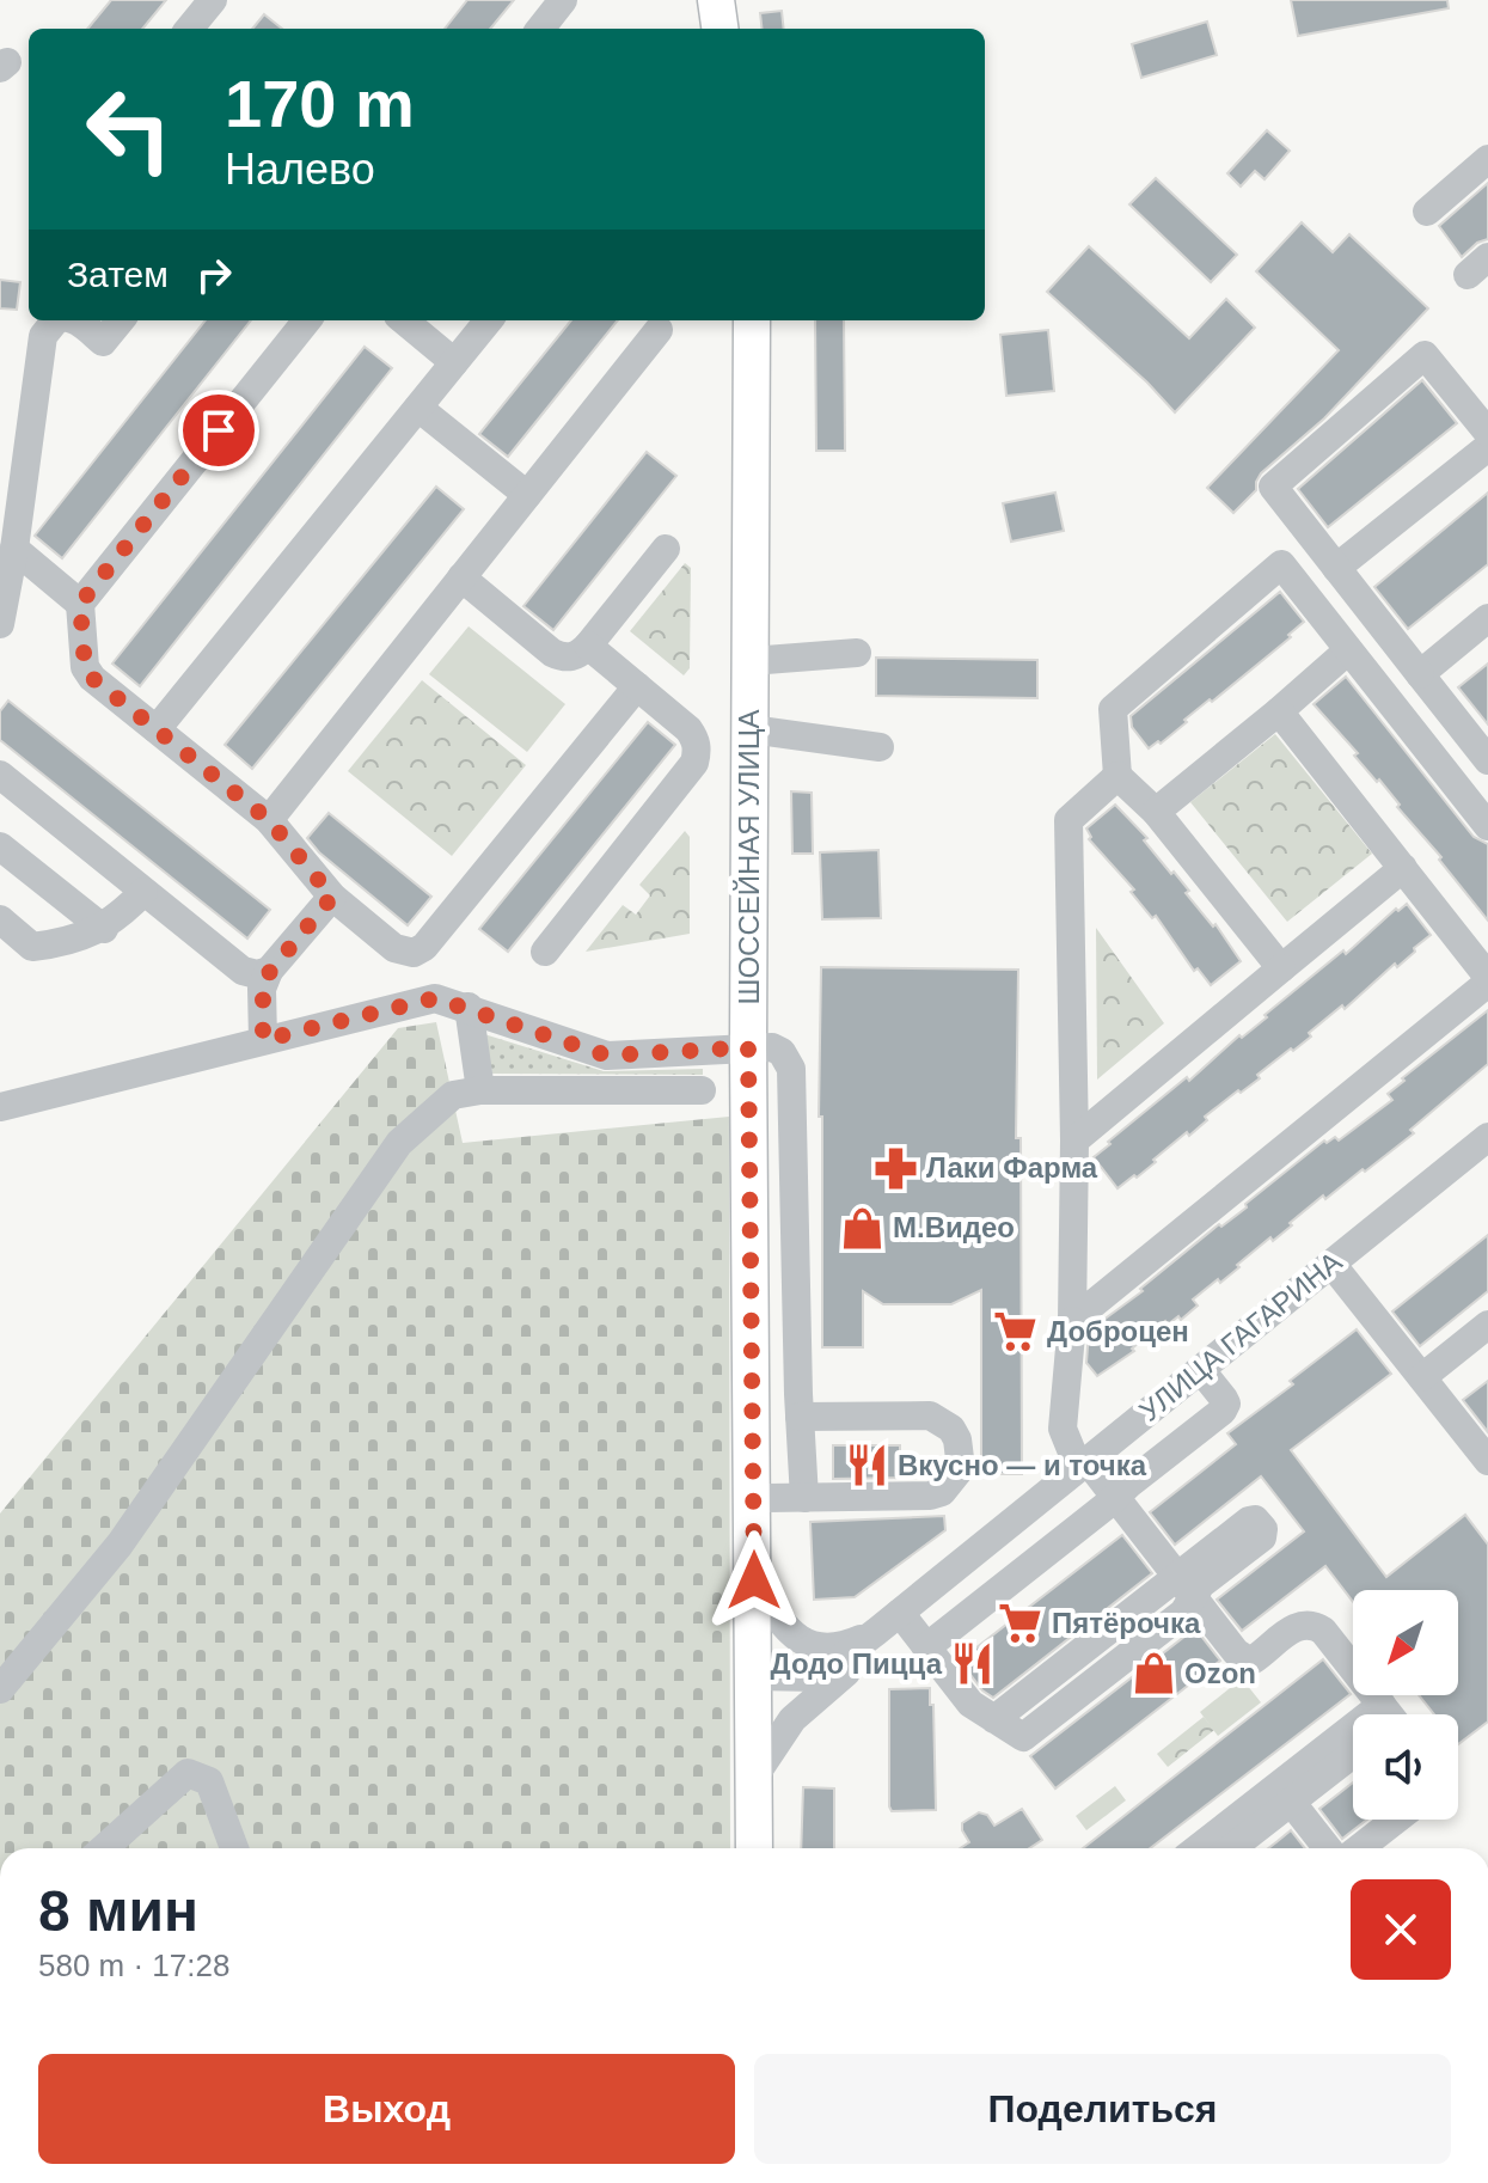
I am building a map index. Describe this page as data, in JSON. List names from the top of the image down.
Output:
{
  "streets": {
    "main road": ["ШОССЕЙНАЯ УЛИЦА"],
    "street": ["УЛИЦА ГАГАРИНА"]
  },
  "crossings": [
    ["ШОССЕЙНАЯ УЛИЦА", "УЛИЦА ГАГАРИНА"]
  ],
  "places": {
    "pharmacy": ["Лаки Фарма"],
    "shop": ["М.Видео", "Ozon"],
    "supermarket": ["Доброцен", "Пятёрочка"],
    "restaurant": ["Вкусно — и точка", "Додо Пицца"]
  },
  "north": "bottom left",
  "page": {
    "turn": ["170 m", "Налево"],
    "then": "Затем",
    "heading": ["8 мин", "580 m · 17:28"],
    "buttons": ["Выход", "Поделиться"]
  }
}
